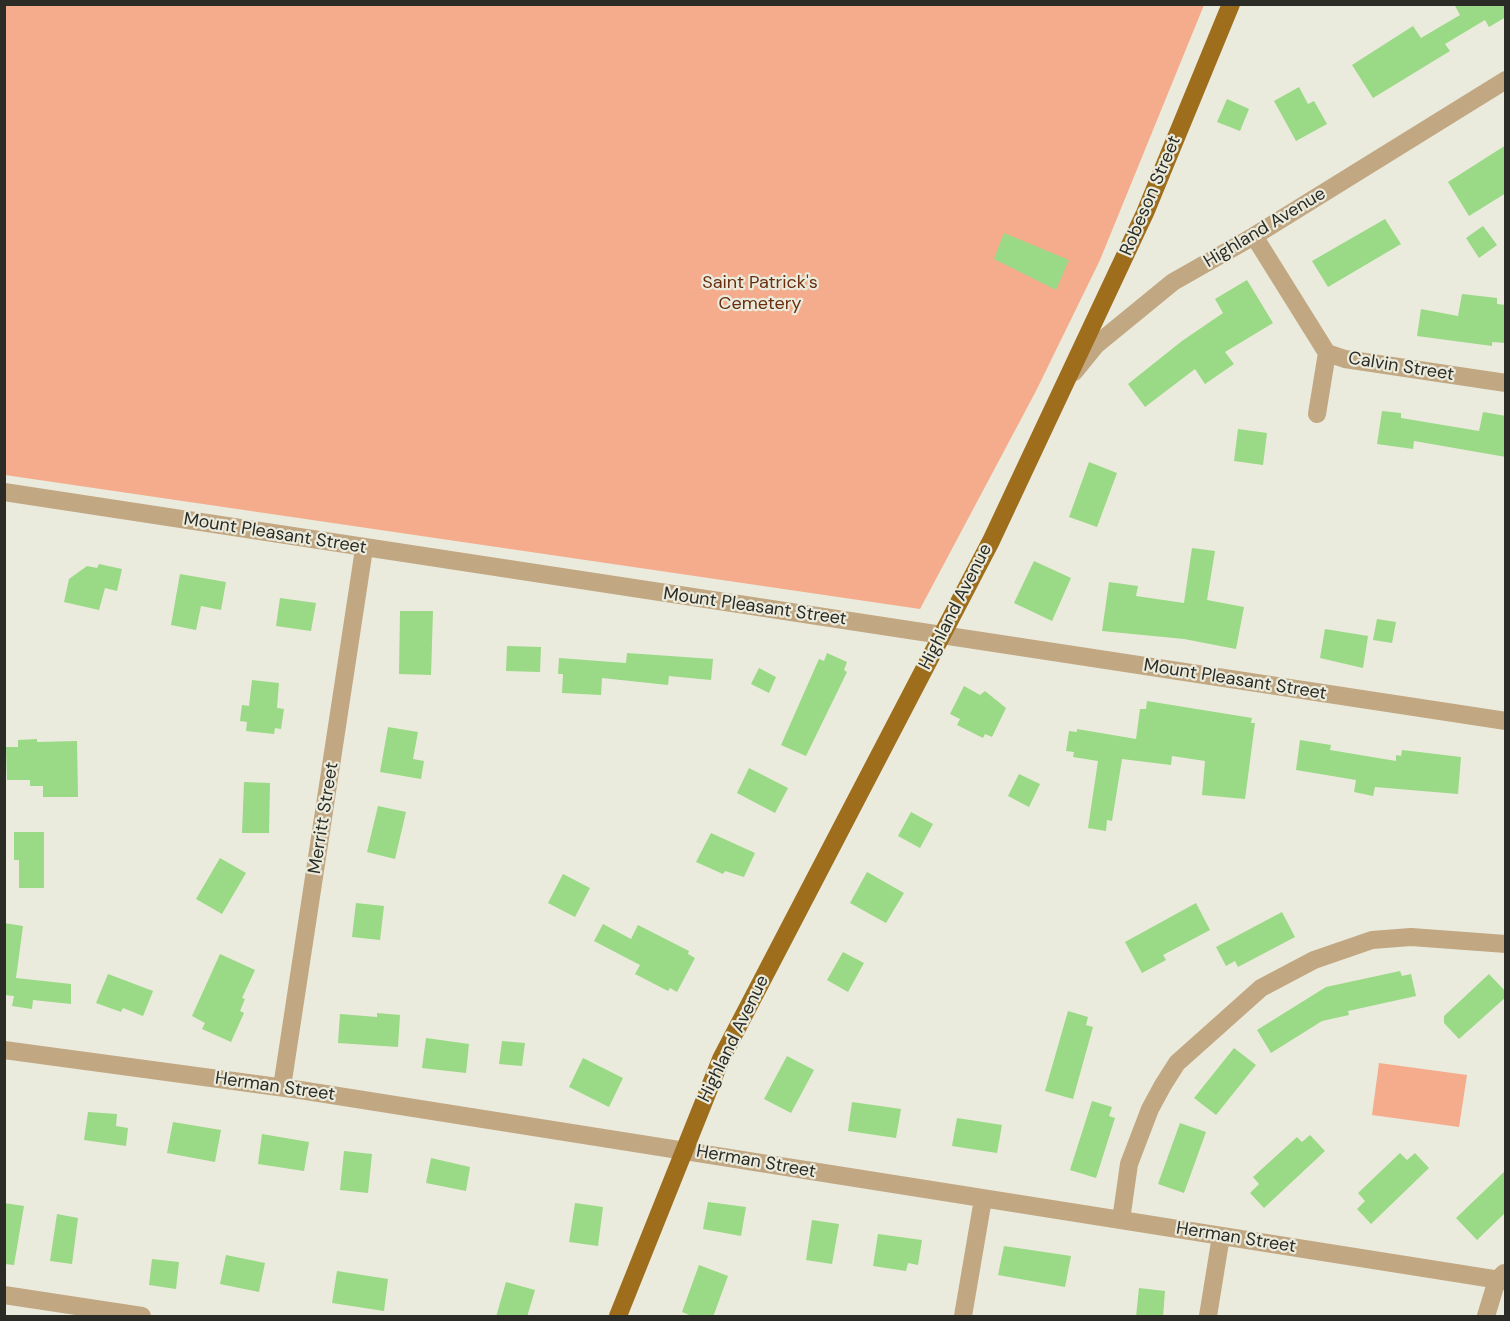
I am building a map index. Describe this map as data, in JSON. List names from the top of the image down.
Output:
{
  "streets": {
    "main road": ["Robeson Street", "Highland Avenue"],
    "street": [
      "Calvin Street",
      "Mount Pleasant Street",
      "Merritt Street",
      "Herman Street"
    ]
  },
  "crossings": [
    ["Robeson Street", "Highland Avenue"],
    ["Highland Avenue", "Calvin Street"],
    ["Highland Avenue", "Mount Pleasant Street"],
    ["Highland Avenue", "Herman Street"],
    ["Mount Pleasant Street", "Merritt Street"],
    ["Merritt Street", "Herman Street"]
  ],
  "parks": ["Saint Patrick's Cemetery"]
}
